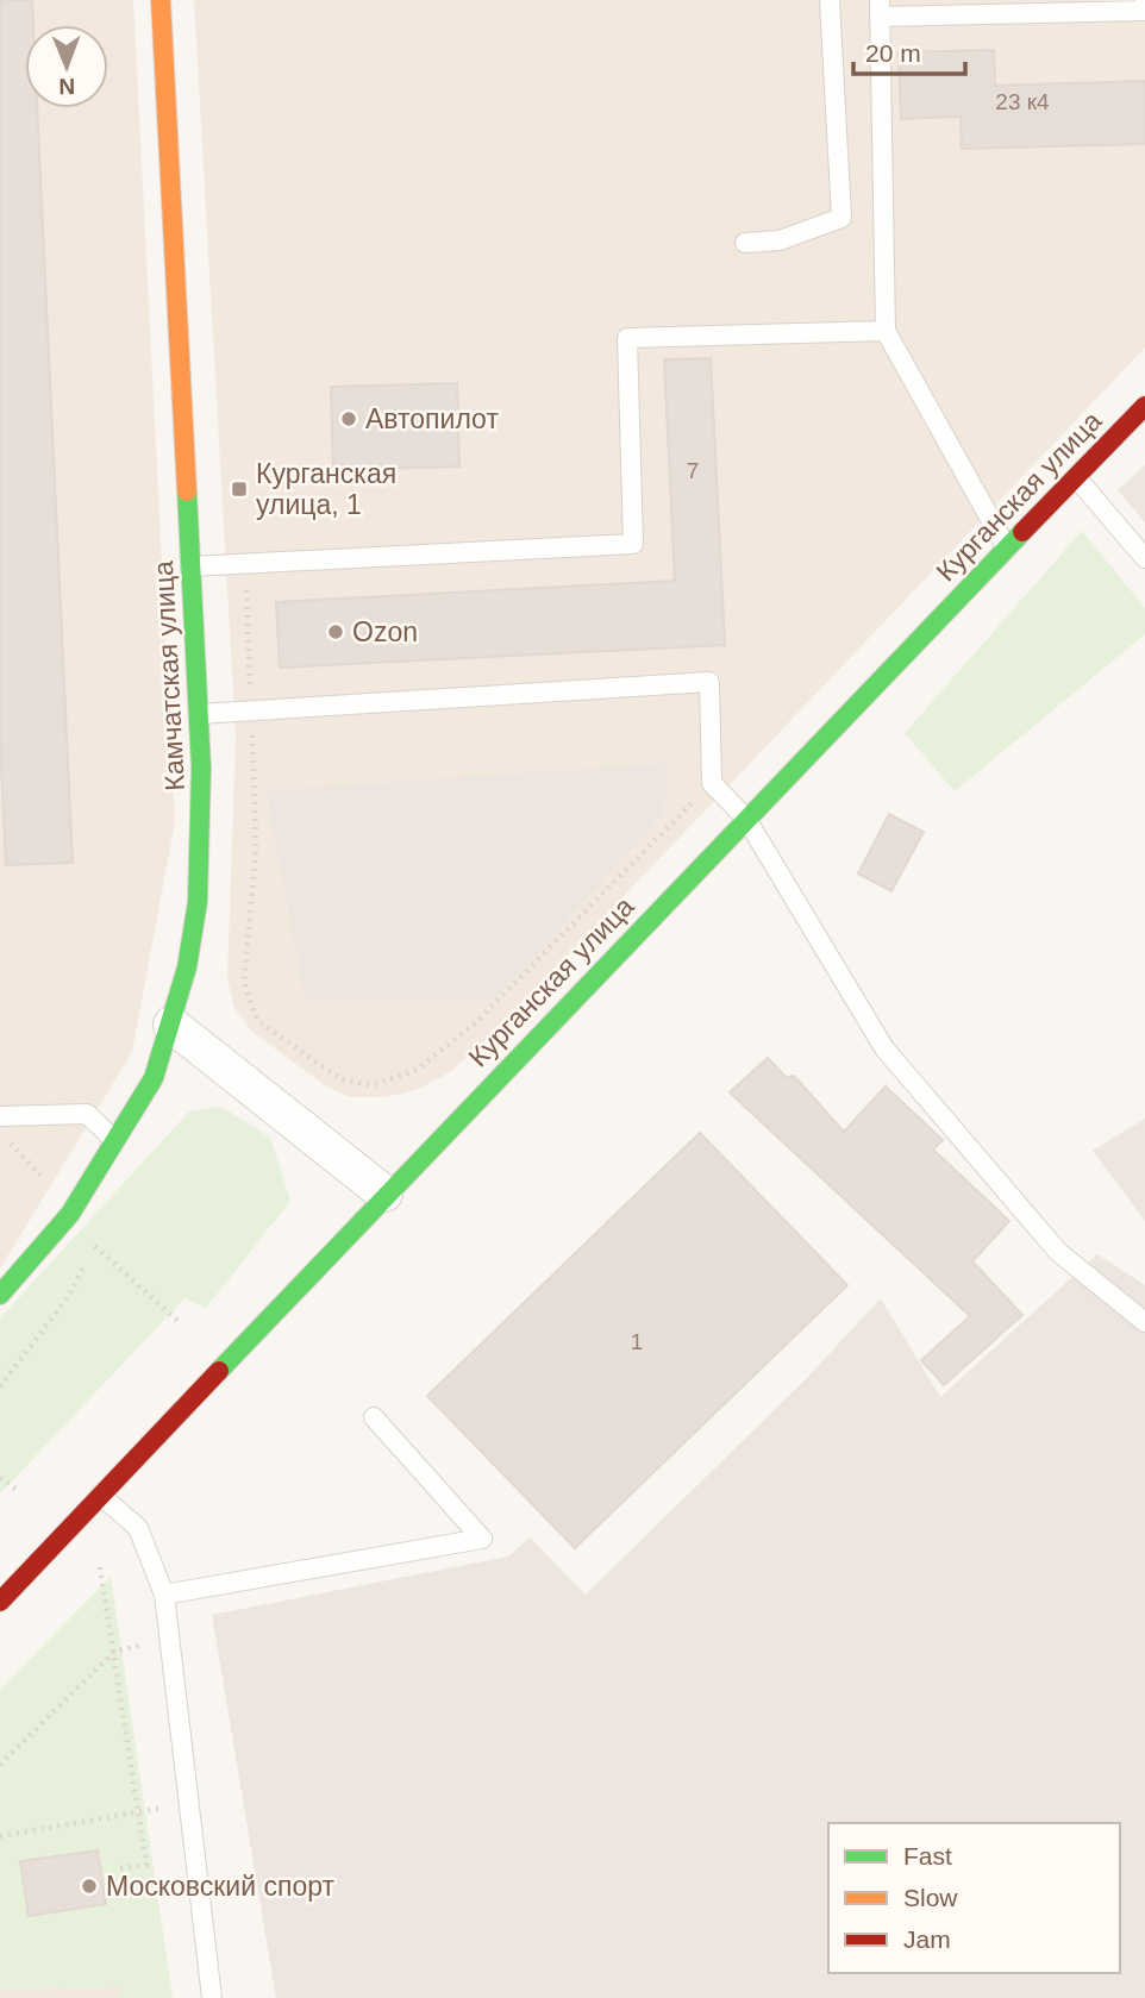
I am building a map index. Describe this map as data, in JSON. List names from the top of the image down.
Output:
{
  "streets": {
    "street": ["Курганская улица", "Камчатская улица"]
  },
  "places": {
    "other": ["Автопилот", "Ozon", "Московский спорт"],
    "transit": ["Курганская улица, 1"]
  },
  "house_numbers": ["23 к4", "7", "1"],
  "legend": ["Fast", "Slow", "Jam"],
  "scale_bar": "20 m",
  "north": "bottom"
}
